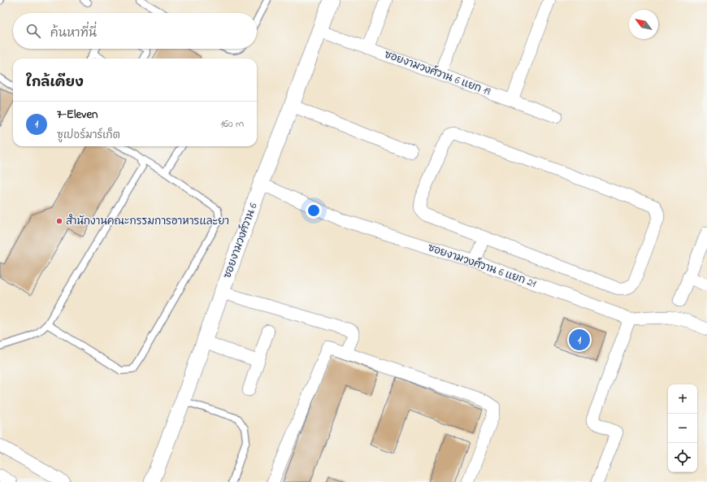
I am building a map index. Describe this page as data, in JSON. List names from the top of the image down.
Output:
{
  "streets": {
    "street": ["ซอยงามวงศ์วาน 6 แยก 19", "ซอยงามวงศ์วาน 6", "ซอยงามวงศ์วาน 6 แยก 21"]
  },
  "crossings": [
    ["ซอยงามวงศ์วาน 6 แยก 19", "ซอยงามวงศ์วาน 6"],
    ["ซอยงามวงศ์วาน 6", "ซอยงามวงศ์วาน 6 แยก 21"]
  ],
  "places": ["สำนักงานคณะกรรมการอาหารและยา"],
  "north": "top left",
  "page": {
    "search": "ค้นหาที่นี่",
    "heading": "ใกล้เคียง",
    "list": [
      {
        "mark": "1",
        "name": "7-Eleven",
        "note": "ซูเปอร์มาร์เก็ต",
        "value": "160 m"
      }
    ],
    "pins": "1",
    "map_buttons": ["+", "−"]
  }
}
